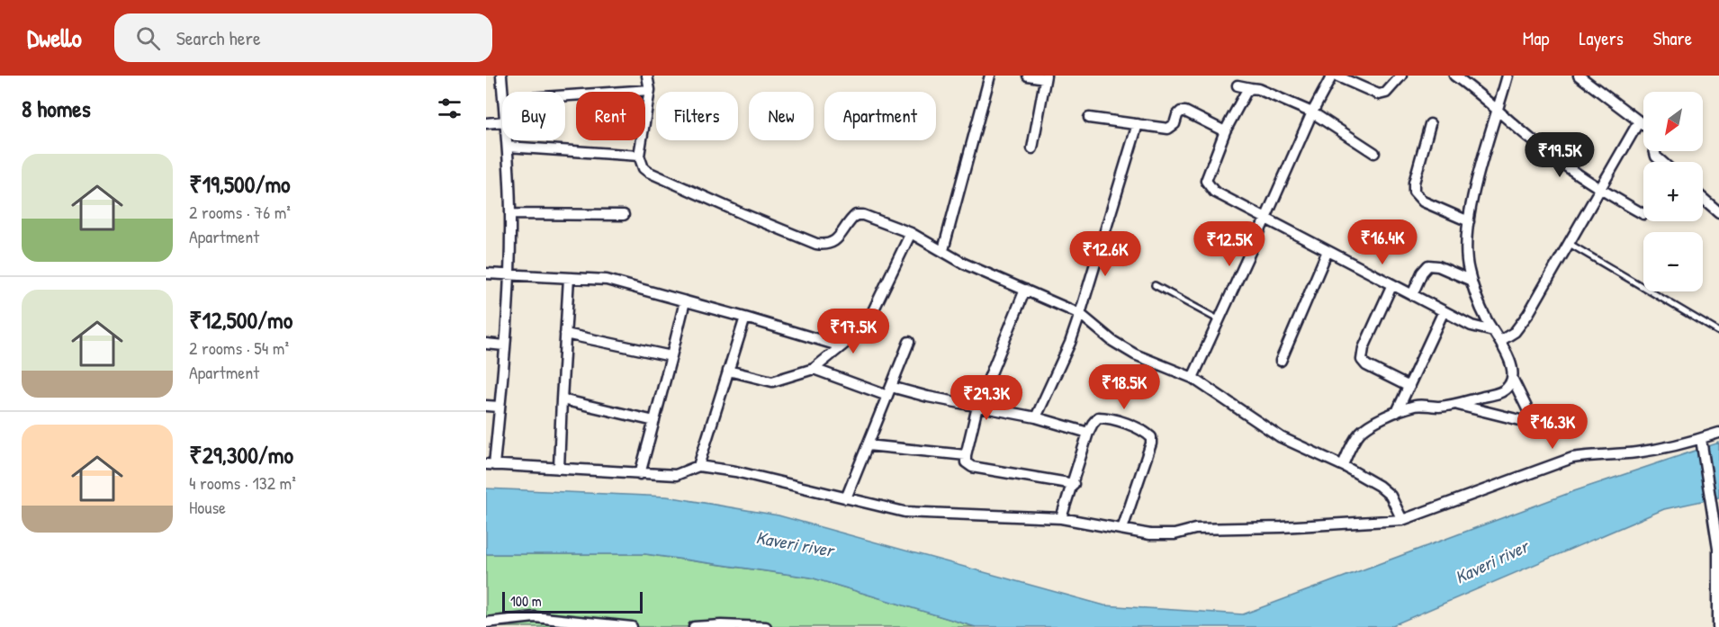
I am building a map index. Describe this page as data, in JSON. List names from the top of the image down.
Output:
{
  "water": ["Kaveri river"],
  "scale_bar": "100 m",
  "north": "bottom left",
  "page": {
    "header": "Dwello",
    "search": "Search here",
    "nav": ["Map", "Layers", "Share"],
    "heading": "8 homes",
    "map_buttons": ["+", "−"],
    "chip": [
      "Buy",
      "Rent",
      "Filters",
      "New",
      "Apartment"
    ],
    "price": [
      "₹19.5K",
      "₹16.4K",
      "₹12.5K",
      "₹12.6K",
      "₹17.5K",
      "₹18.5K",
      "₹29.3K",
      "₹16.3K"
    ],
    "list": [
      {
        "name": "₹19,500/mo",
        "note": "2 rooms · 76 m² · Apartment"
      },
      {
        "name": "₹12,500/mo",
        "note": "2 rooms · 54 m² · Apartment"
      },
      {
        "name": "₹29,300/mo",
        "note": "4 rooms · 132 m² · House"
      }
    ],
    "scale": "100 m"
  }
}
